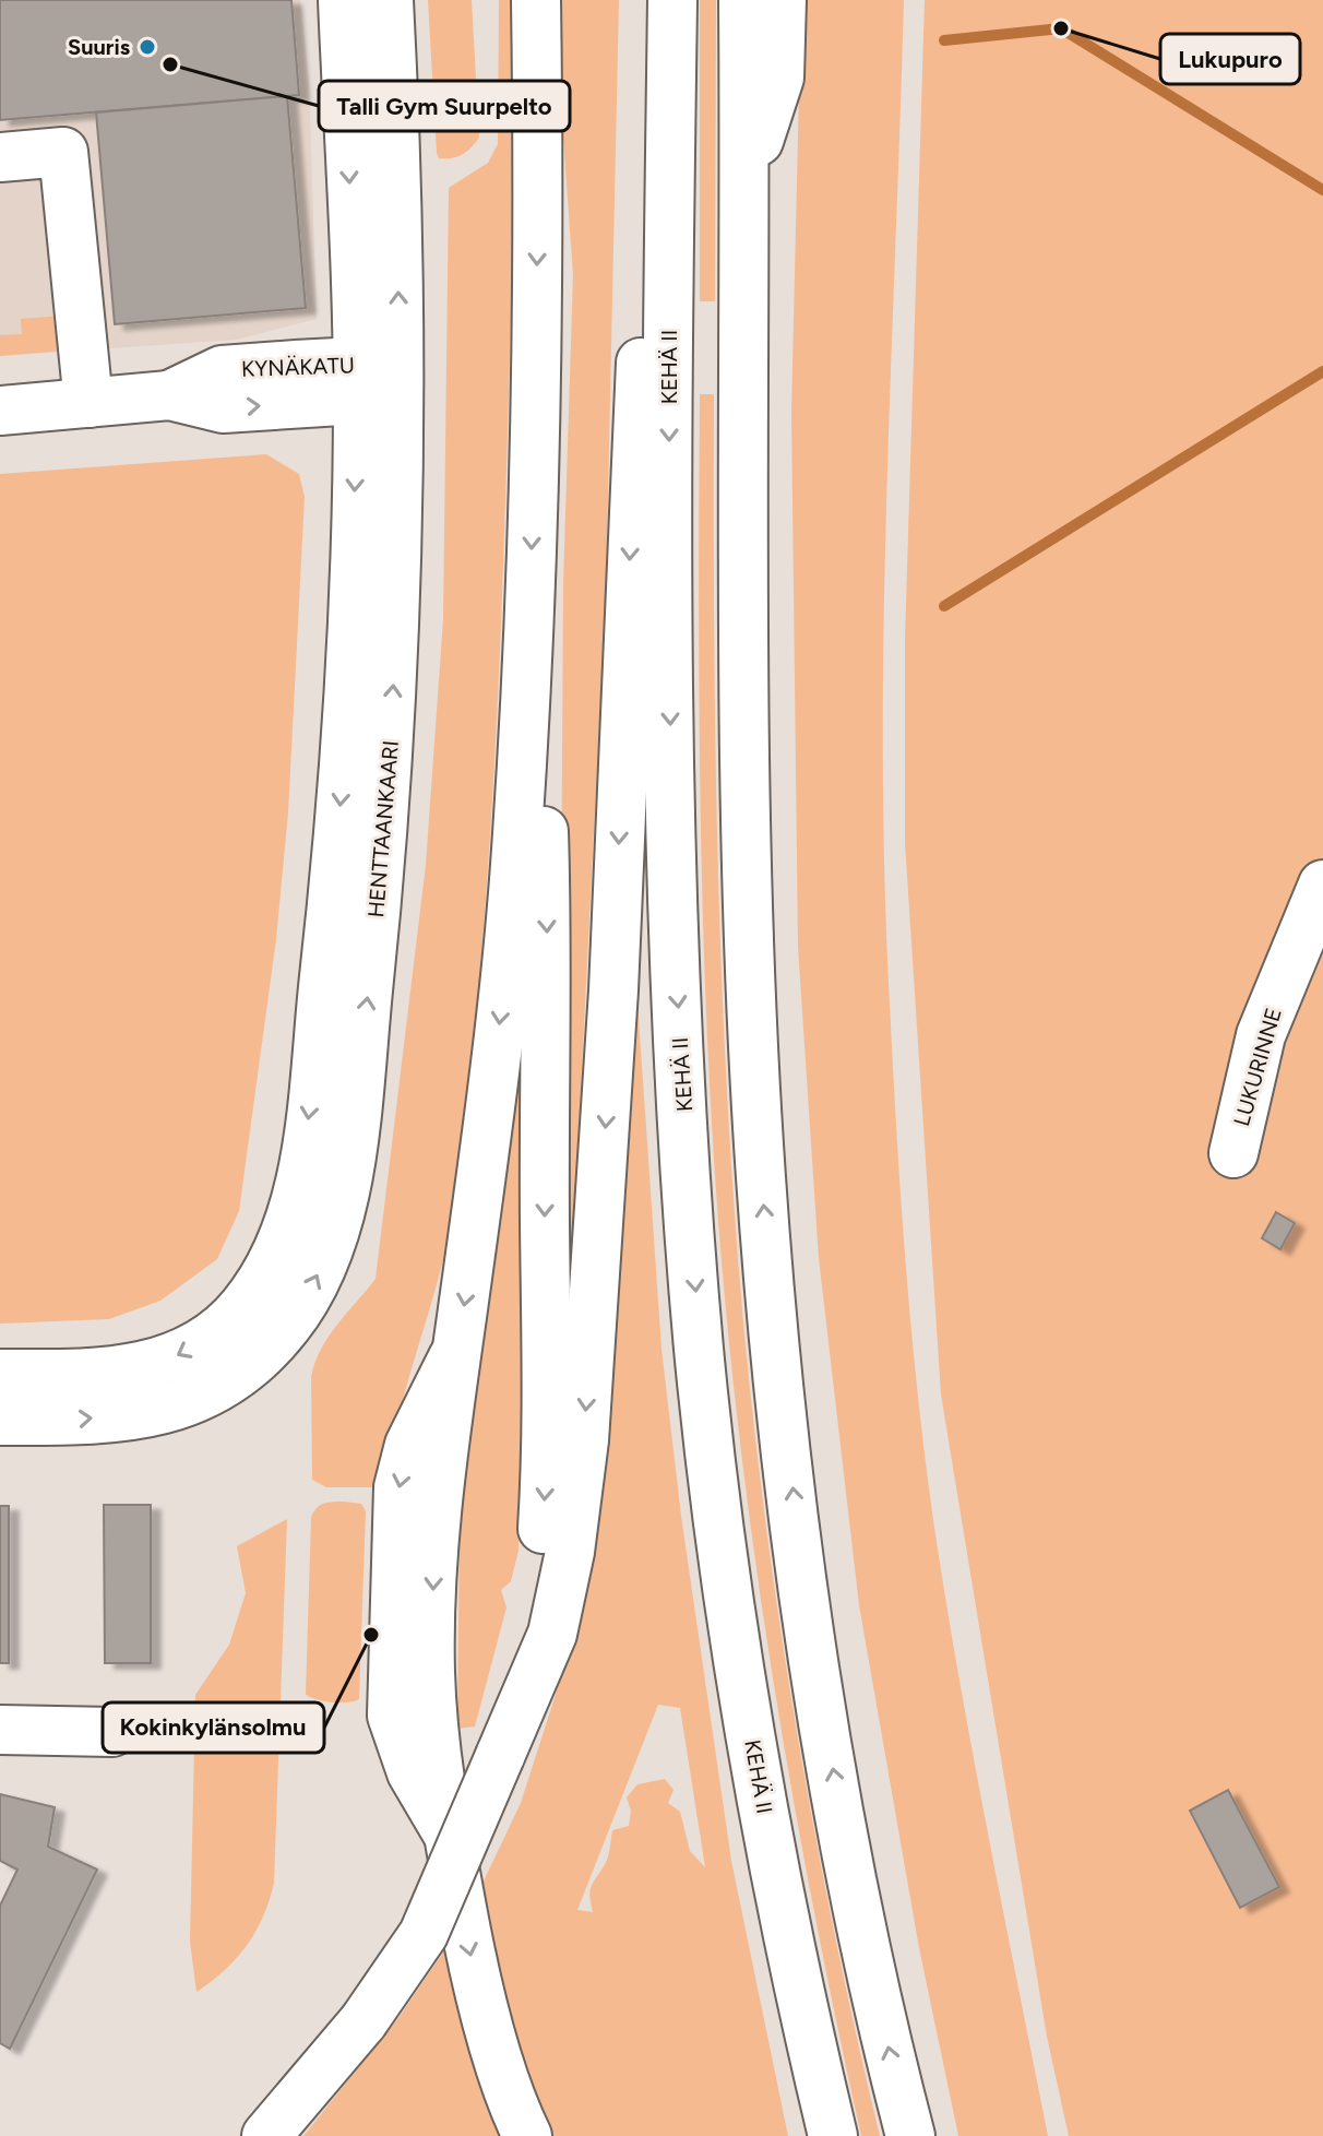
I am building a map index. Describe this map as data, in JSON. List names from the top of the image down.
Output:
{
  "streets": {
    "main road": [
      "KYNÄKATU",
      "KEHÄ II",
      "HENTTAANKAARI",
      "LUKURINNE"
    ]
  },
  "crossings": [
    ["KYNÄKATU", "HENTTAANKAARI"]
  ],
  "places": [
    "Lukupuro",
    "Suuris",
    "Talli Gym Suurpelto",
    "Kokinkylänsolmu"
  ]
}
